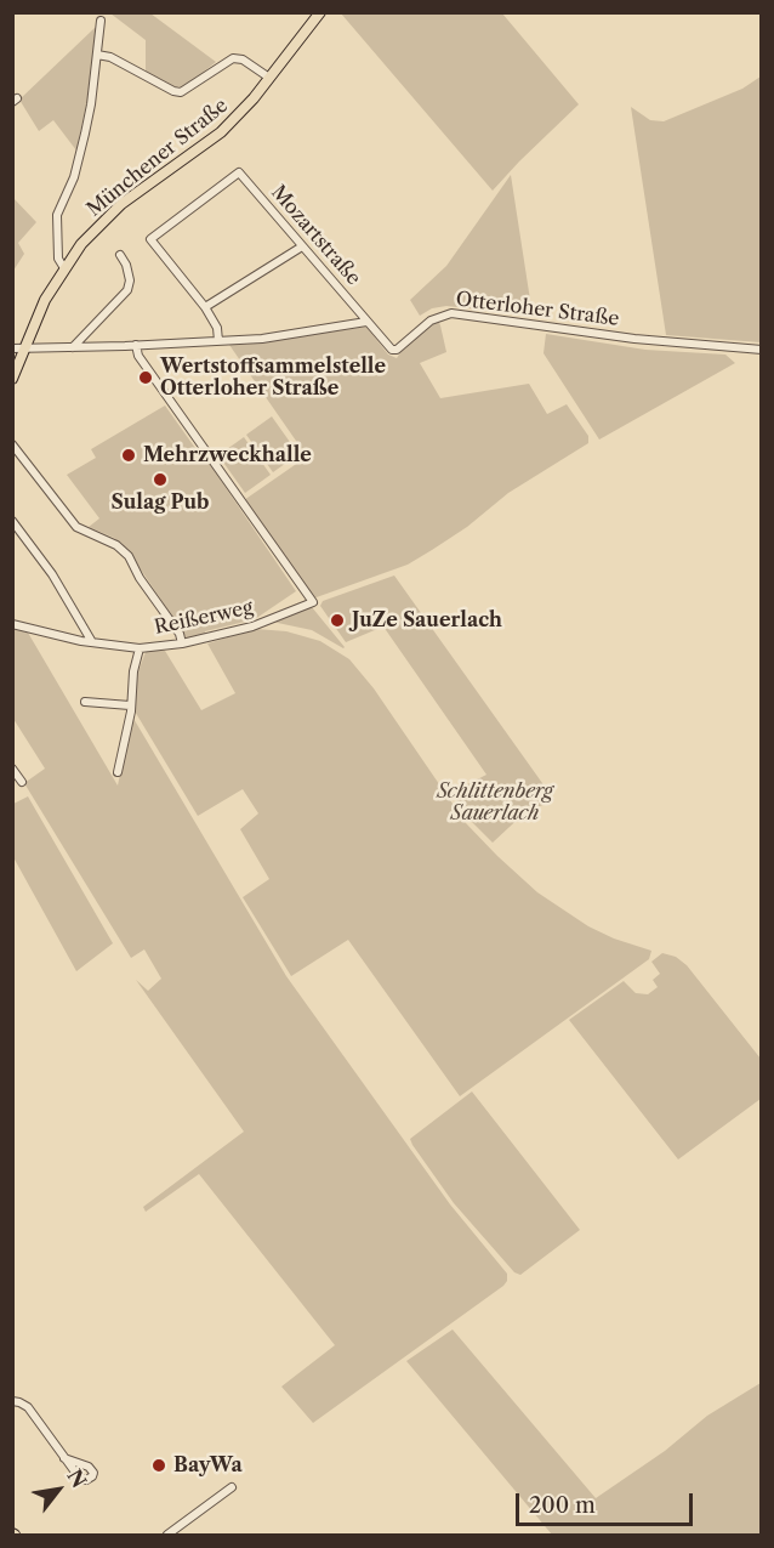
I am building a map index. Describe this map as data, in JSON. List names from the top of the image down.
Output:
{
  "streets": {
    "main road": ["Münchener Straße"],
    "street": ["Mozartstraße", "Otterloher Straße", "Reißerweg"]
  },
  "crossings": [
    ["Mozartstraße", "Otterloher Straße"]
  ],
  "parks": ["Schlittenberg Sauerlach"],
  "places": [
    "Wertstoffsammelstelle Otterloher Straße",
    "Mehrzweckhalle",
    "Sulag Pub",
    "JuZe Sauerlach",
    "BayWa"
  ],
  "scale_bar": "200 m",
  "north": "top right"
}
